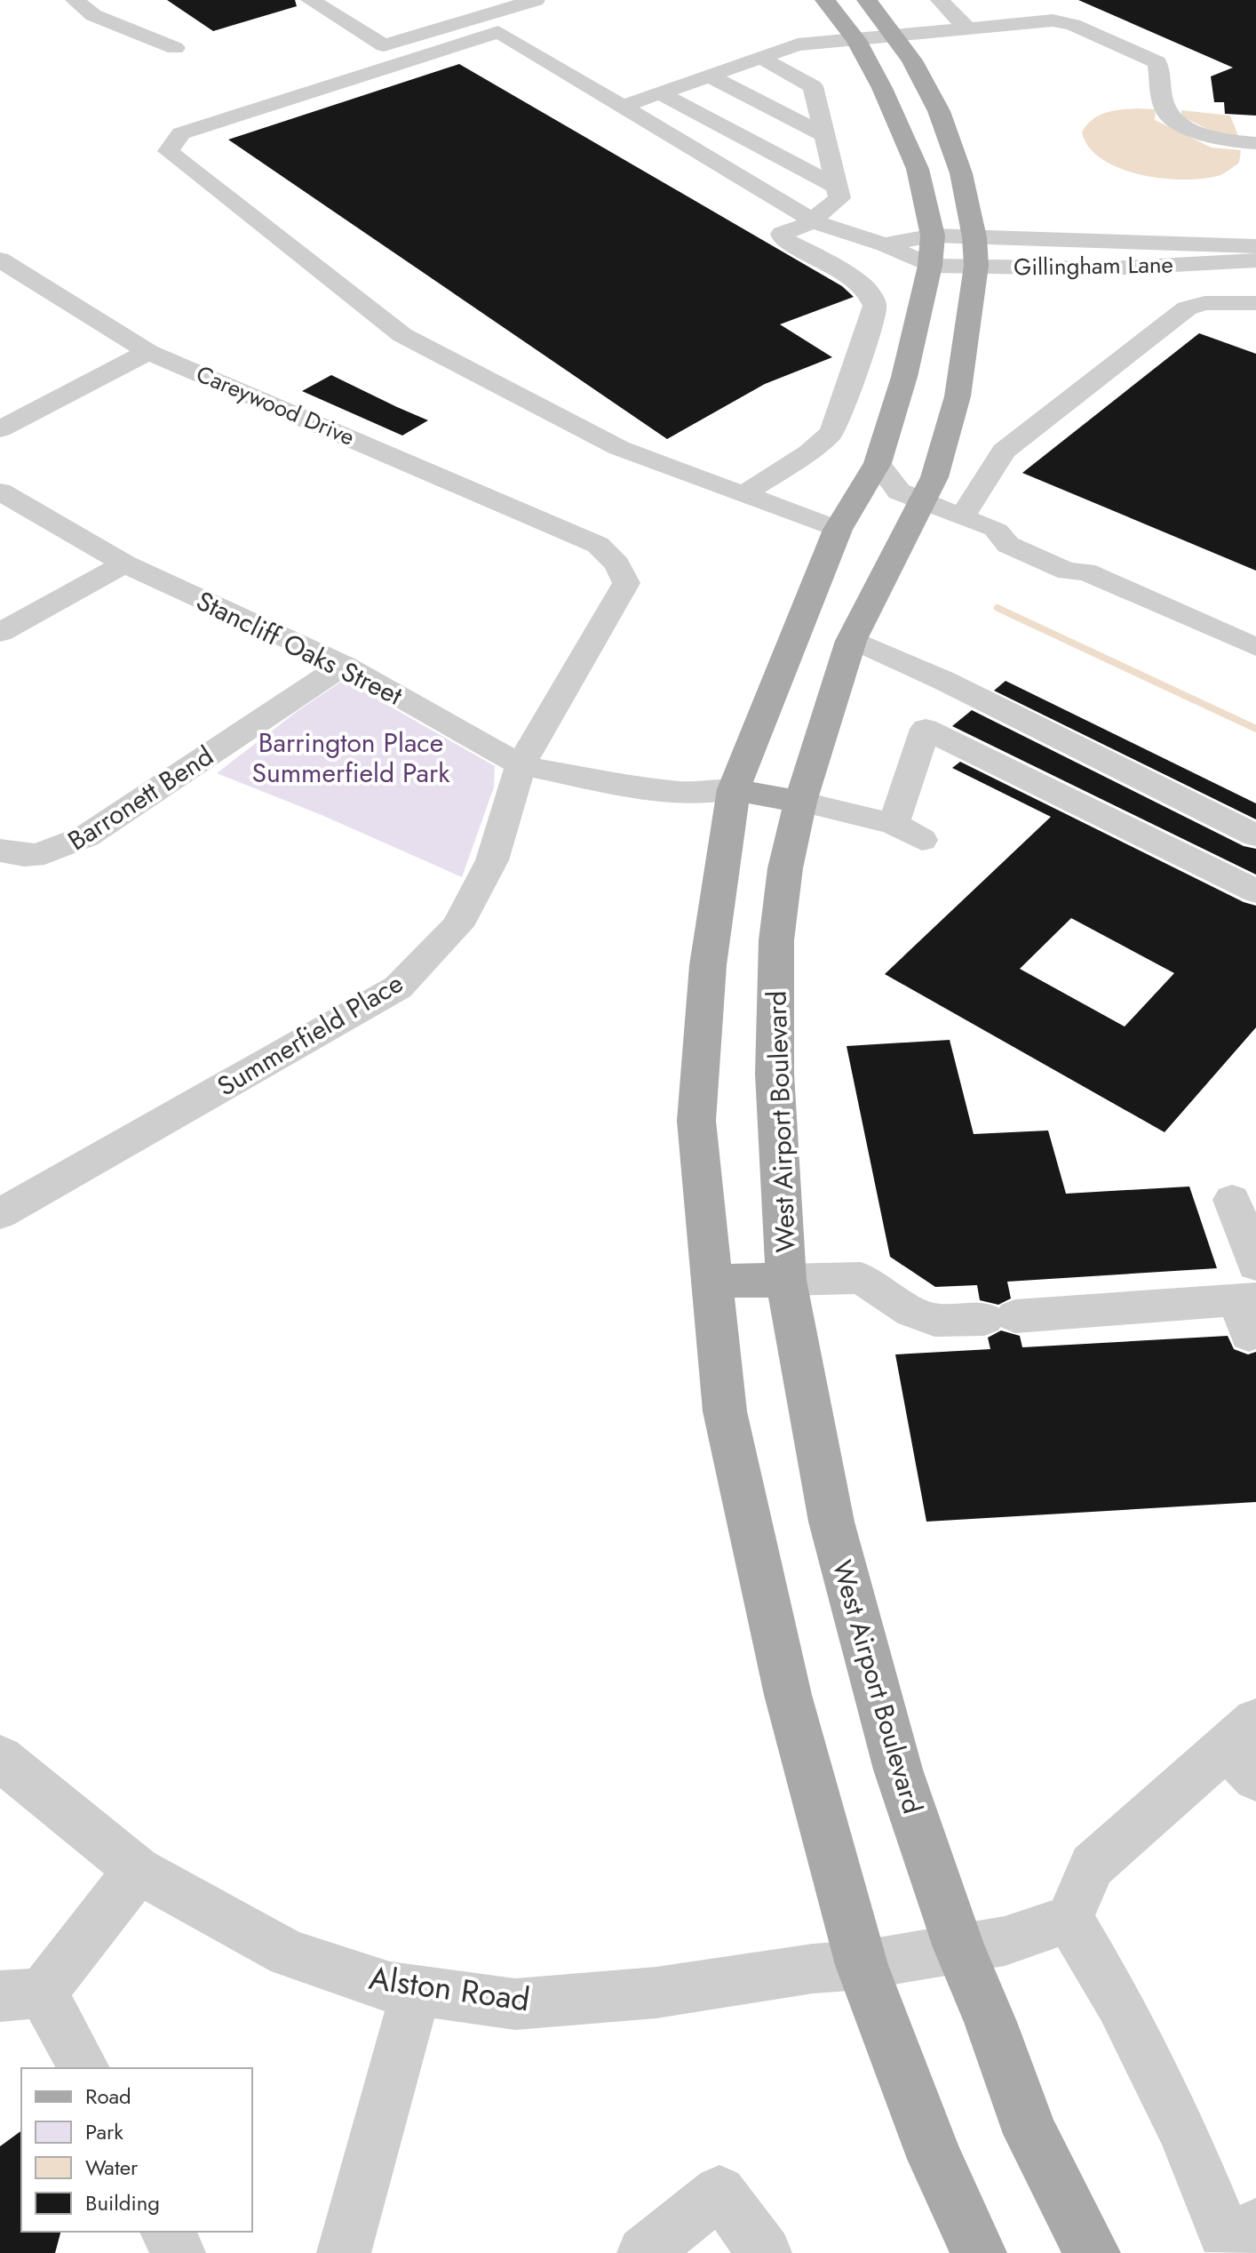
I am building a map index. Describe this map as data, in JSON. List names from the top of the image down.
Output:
{
  "streets": {
    "main road": ["West Airport Boulevard"],
    "street": [
      "Gillingham Lane",
      "Careywood Drive",
      "Stancliff Oaks Street",
      "Barronett Bend",
      "Summerfield Place",
      "Alston Road"
    ]
  },
  "crossings": [
    ["Gillingham Lane", "West Airport Boulevard"],
    ["Careywood Drive", "Summerfield Place"],
    ["Stancliff Oaks Street", "Barronett Bend"],
    ["Stancliff Oaks Street", "Summerfield Place"],
    ["West Airport Boulevard", "Alston Road"]
  ],
  "parks": ["Barrington Place Summerfield Park"],
  "legend": [
    "Road",
    "Park",
    "Water",
    "Building"
  ]
}
